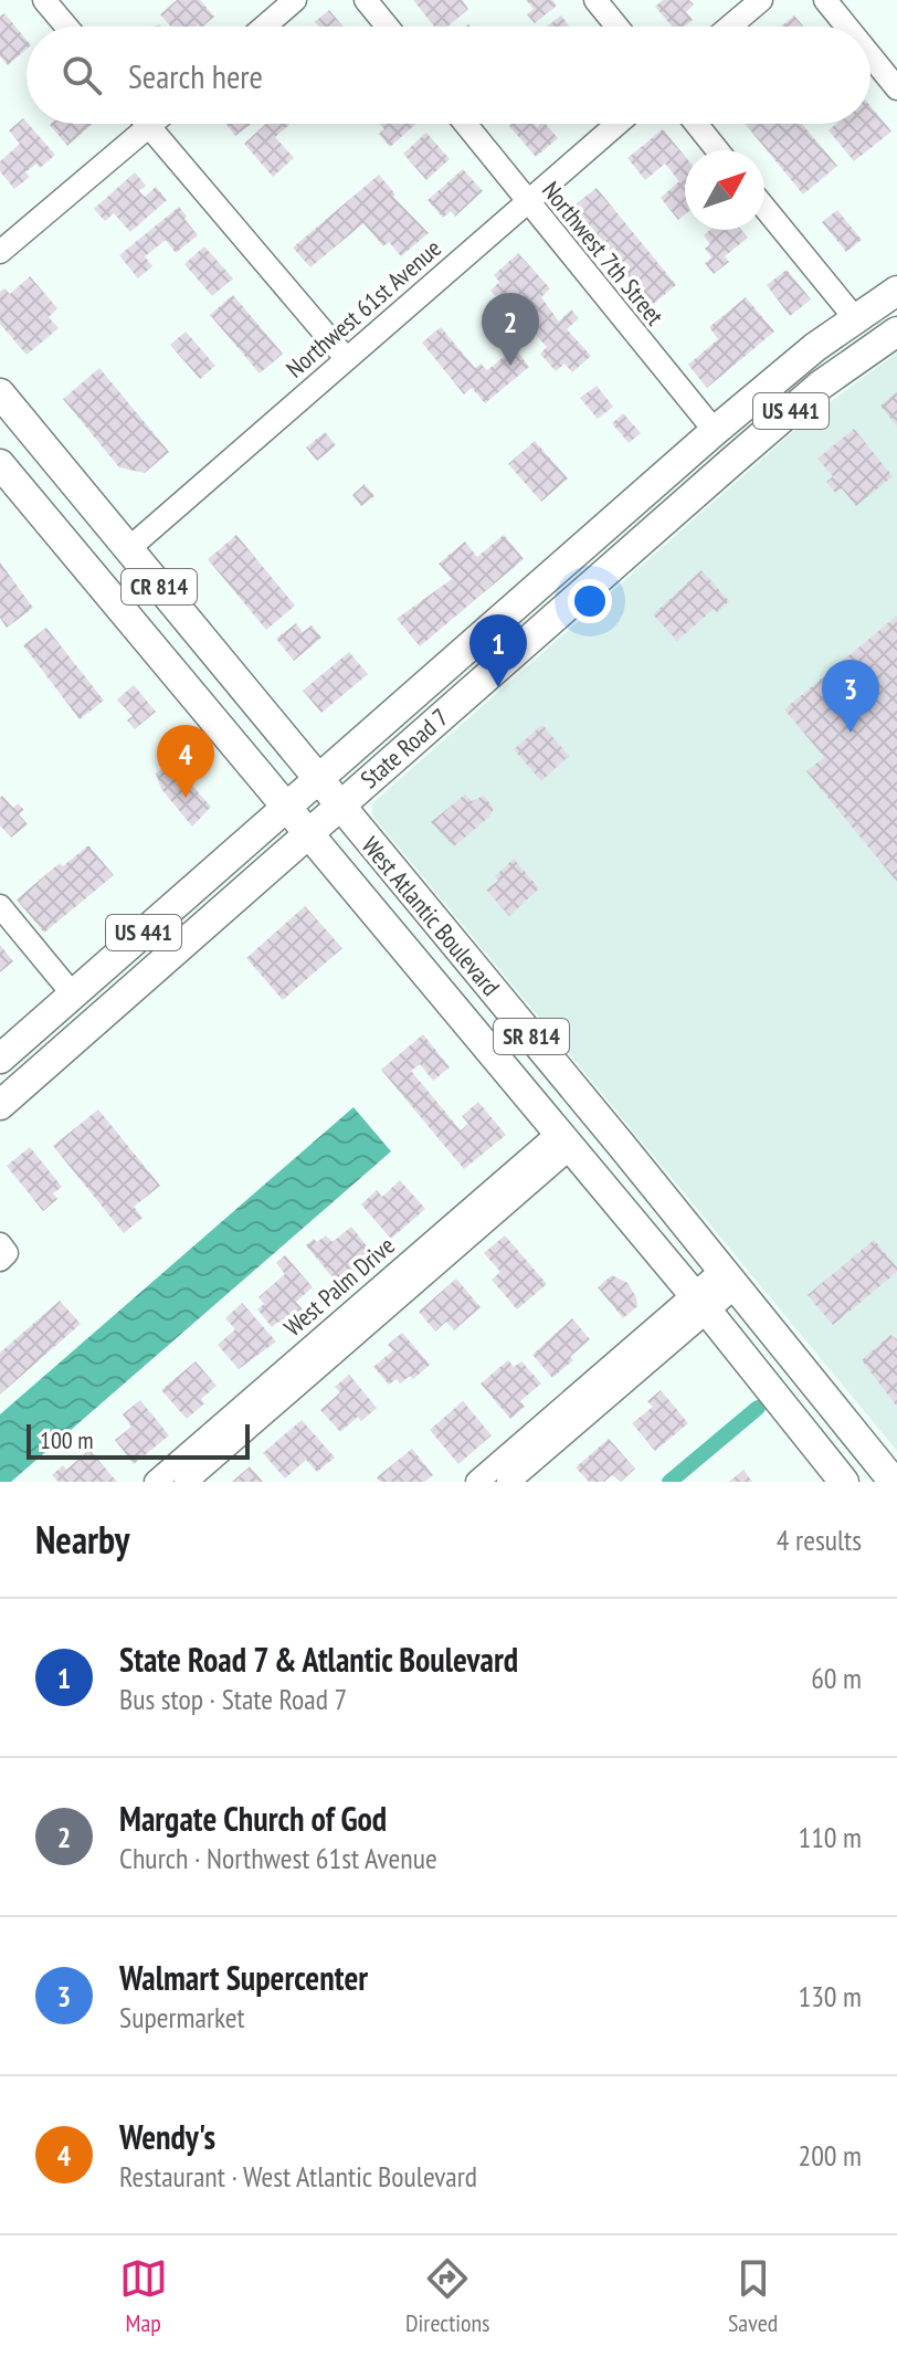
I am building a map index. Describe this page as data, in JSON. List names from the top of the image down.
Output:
{
  "streets": {
    "main road": [
      "US 441",
      "CR 814",
      "State Road 7",
      "West Atlantic Boulevard",
      "SR 814"
    ],
    "street": ["Northwest 7th Street", "Northwest 61st Avenue", "West Palm Drive"]
  },
  "crossings": [
    ["Northwest 7th Street", "Northwest 61st Avenue"],
    ["Northwest 7th Street", "State Road 7"],
    ["Northwest 61st Avenue", "West Atlantic Boulevard"],
    ["State Road 7", "West Atlantic Boulevard"],
    ["West Atlantic Boulevard", "West Palm Drive"]
  ],
  "scale_bar": "100 m",
  "north": "top right",
  "page": {
    "search": "Search here",
    "pins": [
      "2",
      "1",
      "3",
      "4"
    ],
    "scale": "100 m",
    "heading": ["Nearby", "4 results"],
    "list": [
      {
        "mark": "1",
        "name": "State Road 7 & Atlantic Boulevard",
        "note": "Bus stop · State Road 7",
        "value": "60 m"
      },
      {
        "mark": "2",
        "name": "Margate Church of God",
        "note": "Church · Northwest 61st Avenue",
        "value": "110 m"
      },
      {
        "mark": "3",
        "name": "Walmart Supercenter",
        "note": "Supermarket",
        "value": "130 m"
      },
      {
        "mark": "4",
        "name": "Wendy's",
        "note": "Restaurant · West Atlantic Boulevard",
        "value": "200 m"
      }
    ],
    "nav": ["Map", "Directions", "Saved"]
  }
}
